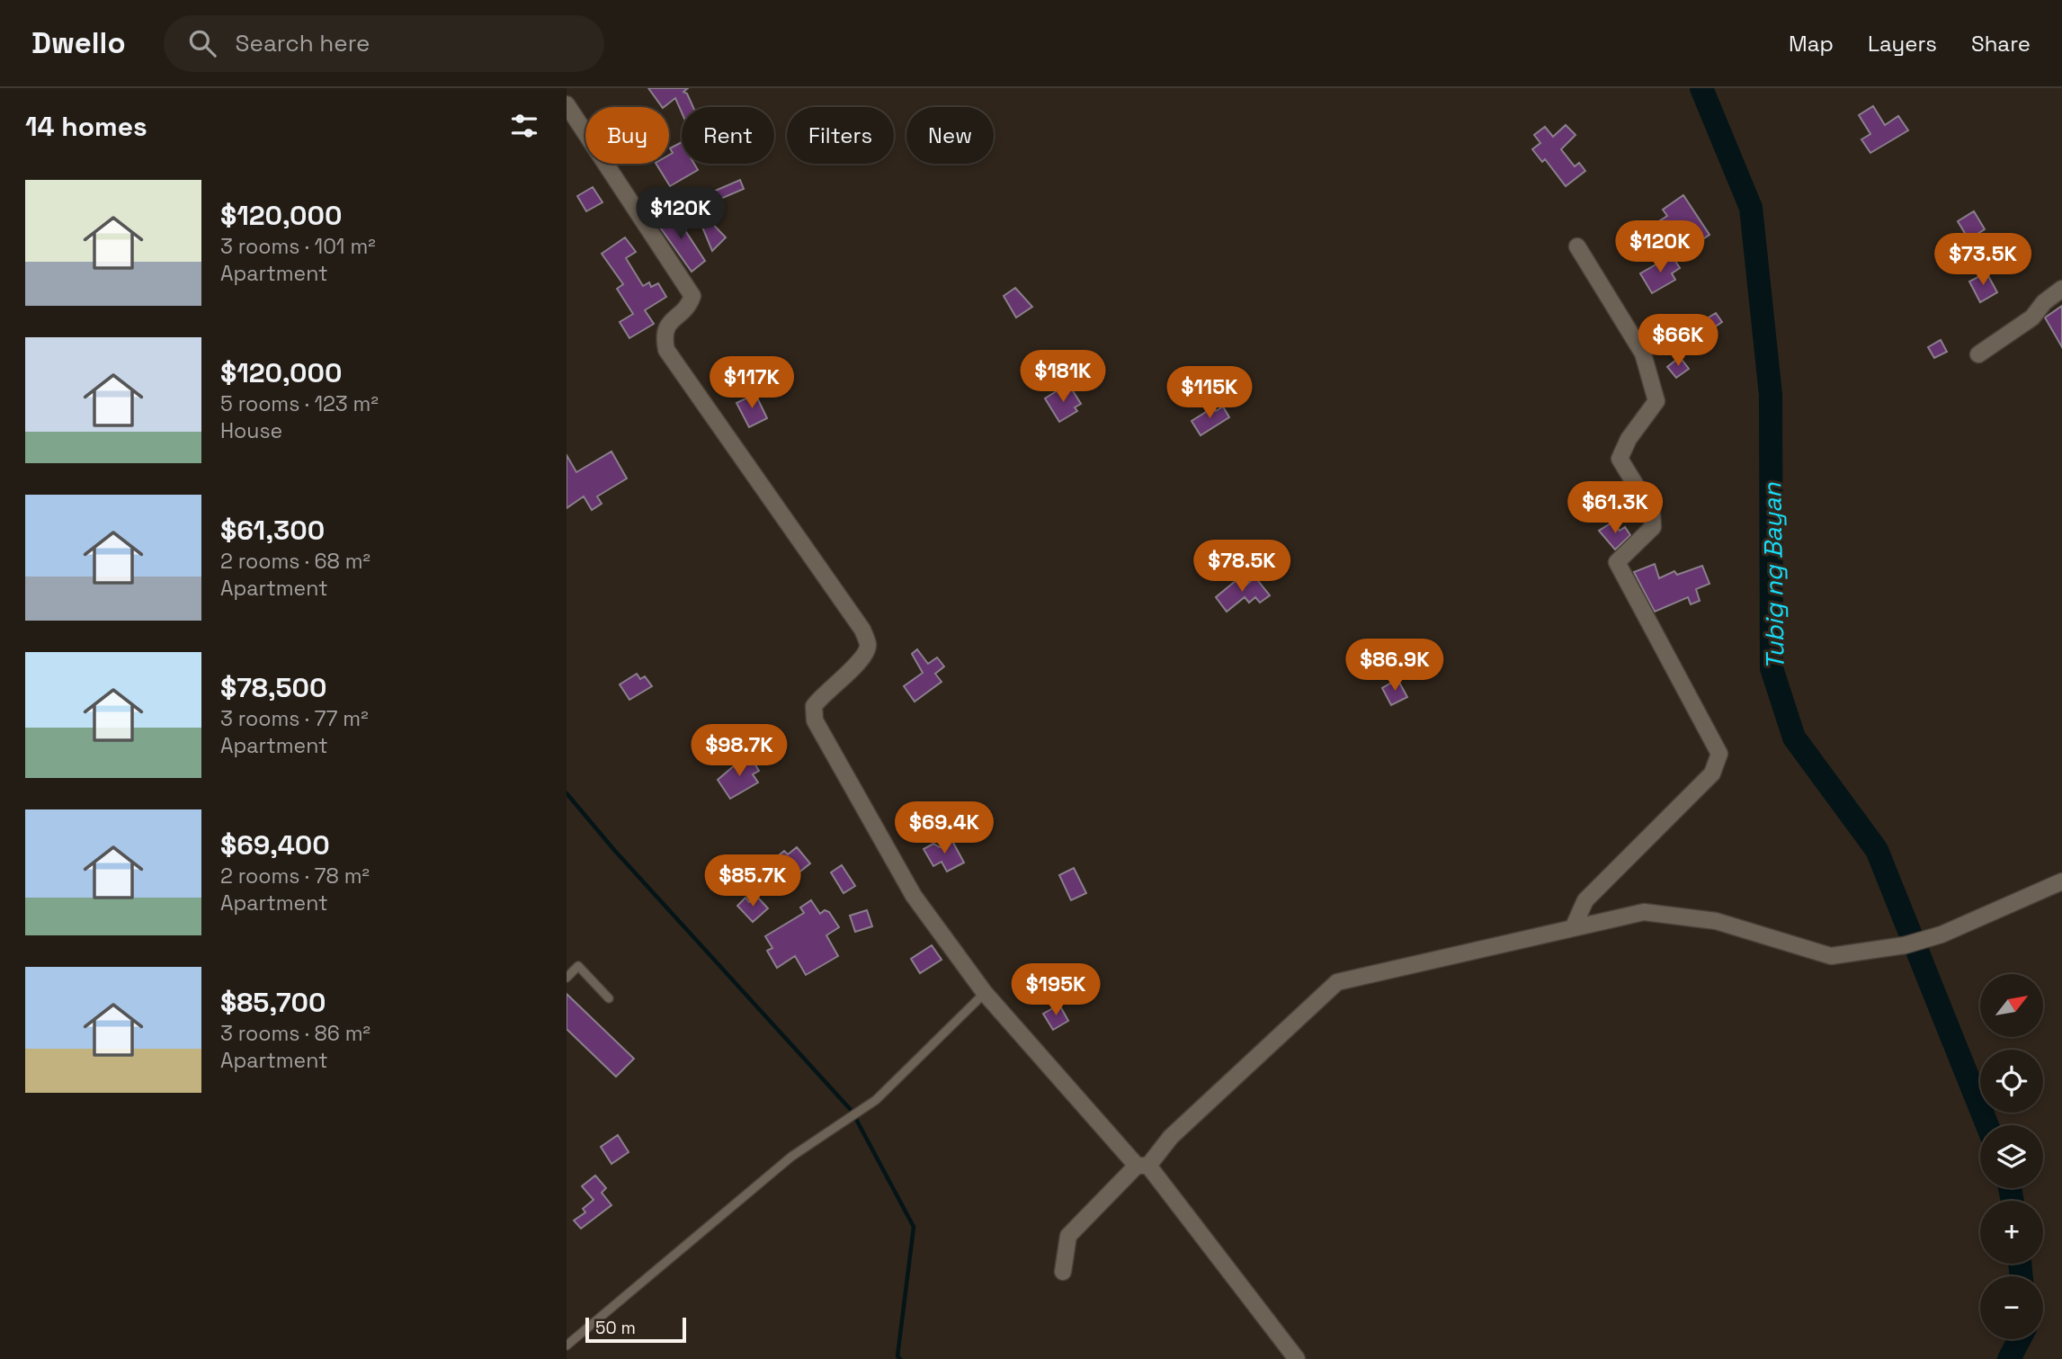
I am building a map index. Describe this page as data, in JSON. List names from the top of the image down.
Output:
{
  "water": ["Tubig ng Bayan"],
  "scale_bar": "50 m",
  "north": "top right",
  "page": {
    "header": "Dwello",
    "search": "Search here",
    "nav": ["Map", "Layers", "Share"],
    "heading": "14 homes",
    "chip": [
      "Buy",
      "Rent",
      "Filters",
      "New"
    ],
    "list": [
      {
        "name": "$120,000",
        "note": "3 rooms · 101 m² · Apartment"
      },
      {
        "name": "$120,000",
        "note": "5 rooms · 123 m² · House"
      },
      {
        "name": "$61,300",
        "note": "2 rooms · 68 m² · Apartment"
      },
      {
        "name": "$78,500",
        "note": "3 rooms · 77 m² · Apartment"
      },
      {
        "name": "$69,400",
        "note": "2 rooms · 78 m² · Apartment"
      },
      {
        "name": "$85,700",
        "note": "3 rooms · 86 m² · Apartment"
      }
    ],
    "price": [
      "$120K",
      "$120K",
      "$73.5K",
      "$66K",
      "$181K",
      "$117K",
      "$115K",
      "$61.3K",
      "$78.5K",
      "$86.9K",
      "$98.7K",
      "$69.4K",
      "$85.7K",
      "$195K"
    ],
    "map_buttons": ["+", "−"],
    "scale": "50 m"
  }
}
